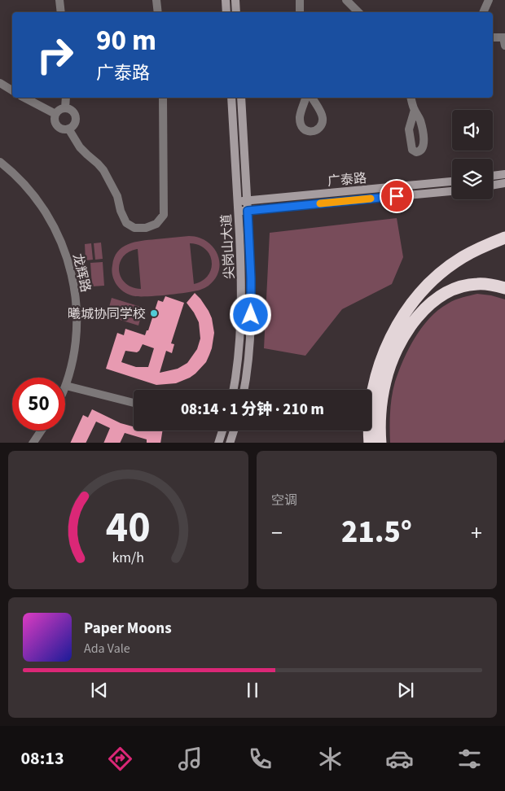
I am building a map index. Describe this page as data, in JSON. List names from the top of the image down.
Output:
{
  "streets": {
    "main road": ["广泰路", "尖岗山大道"],
    "street": ["龙辉路"]
  },
  "crossings": [
    ["广泰路", "尖岗山大道"]
  ],
  "places": ["曦城协同学校"],
  "page": {
    "turn": ["90 m", "广泰路"],
    "limit": "50",
    "trip": "08:14 · 1 分钟 · 210 m",
    "tile": "空调",
    "heat": ["−", "21.5°", "+"],
    "song": ["Paper Moons", "Ada Vale"],
    "tabs": "08:13",
    "gauge": ["40", "km/h"]
  }
}
